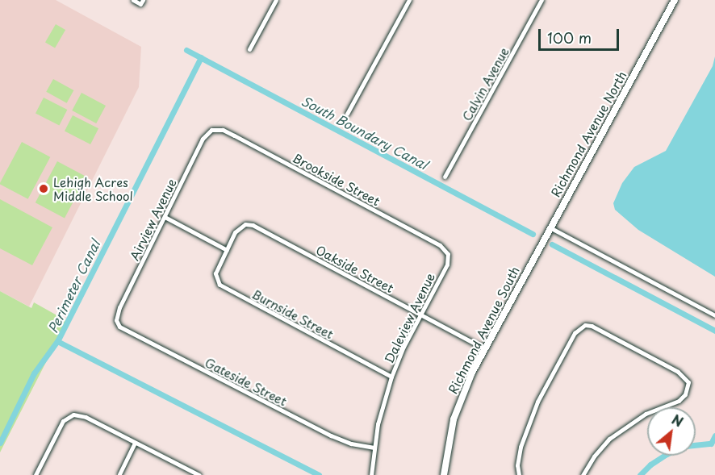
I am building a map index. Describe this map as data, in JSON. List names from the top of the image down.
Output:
{
  "streets": {
    "street": [
      "Calvin Avenue",
      "Richmond Avenue North",
      "Brookside Street",
      "Airview Avenue",
      "Oakside Street",
      "Burnside Street",
      "Daleview Avenue",
      "Richmond Avenue South",
      "Gateside Street"
    ]
  },
  "crossings": [
    ["Richmond Avenue North", "Richmond Avenue South"],
    ["Brookside Street", "Airview Avenue"],
    ["Brookside Street", "Daleview Avenue"],
    ["Airview Avenue", "Gateside Street"],
    ["Oakside Street", "Burnside Street"],
    ["Oakside Street", "Daleview Avenue"],
    ["Oakside Street", "Richmond Avenue South"],
    ["Burnside Street", "Daleview Avenue"],
    ["Daleview Avenue", "Gateside Street"]
  ],
  "water": ["South Boundary Canal", "Perimeter Canal"],
  "places": ["Lehigh Acres Middle School"],
  "scale_bar": "100 m",
  "north": "top right"
}
